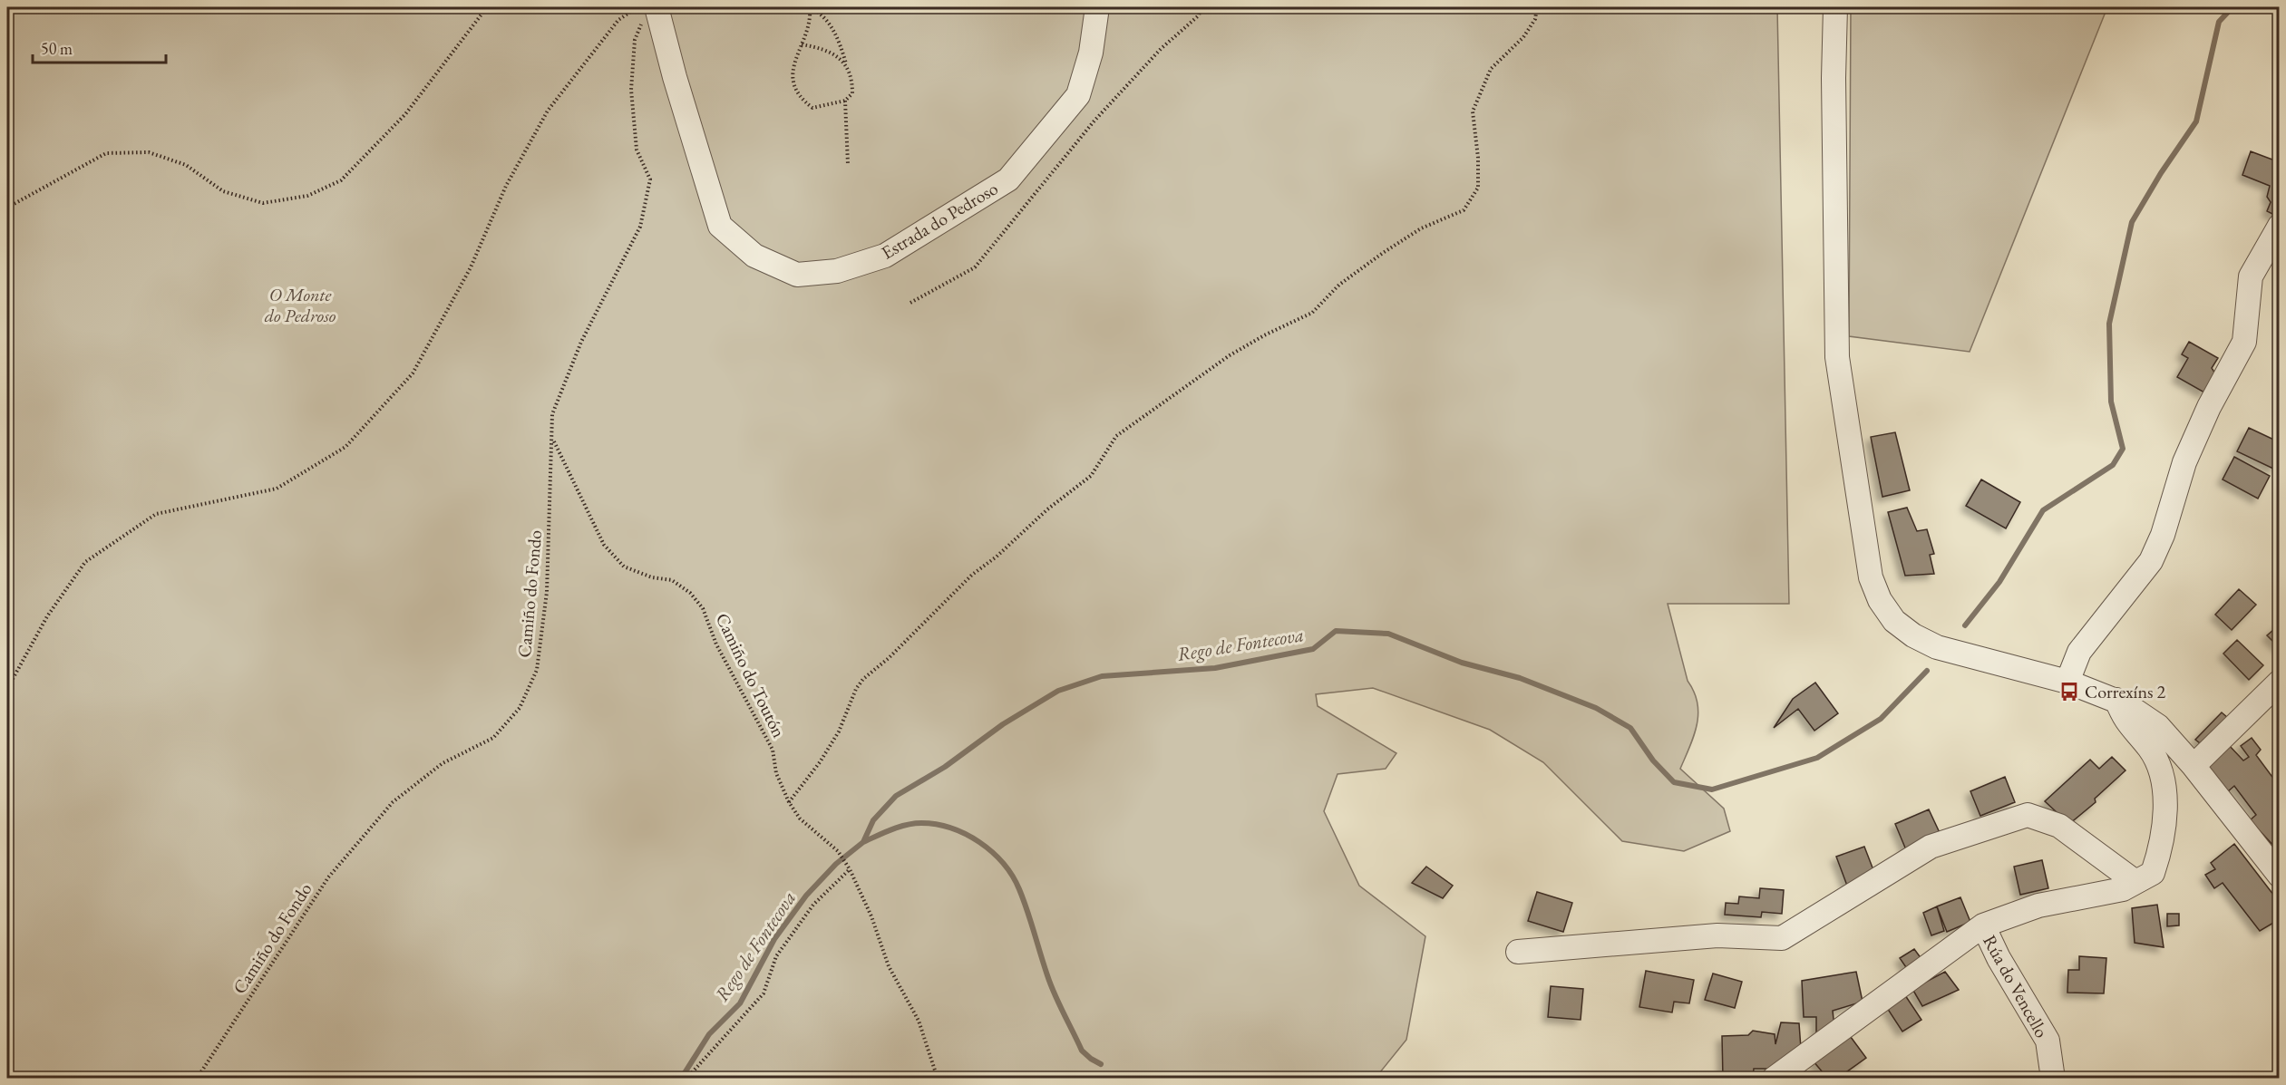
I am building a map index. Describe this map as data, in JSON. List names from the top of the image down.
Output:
{
  "streets": {
    "street": ["Estrada do Pedroso", "Rúa do Vencello"],
    "path": ["Camiño do Fondo", "Camiño do Toutón"]
  },
  "crossings": [
    ["Estrada do Pedroso", "Camiño do Fondo"],
    ["Camiño do Fondo", "Camiño do Toutón"]
  ],
  "water": ["Rego de Fontecova"],
  "parks": ["O Monte do Pedroso"],
  "places": {
    "bus stop": ["Correxíns 2"]
  },
  "scale_bar": "50 m"
}
